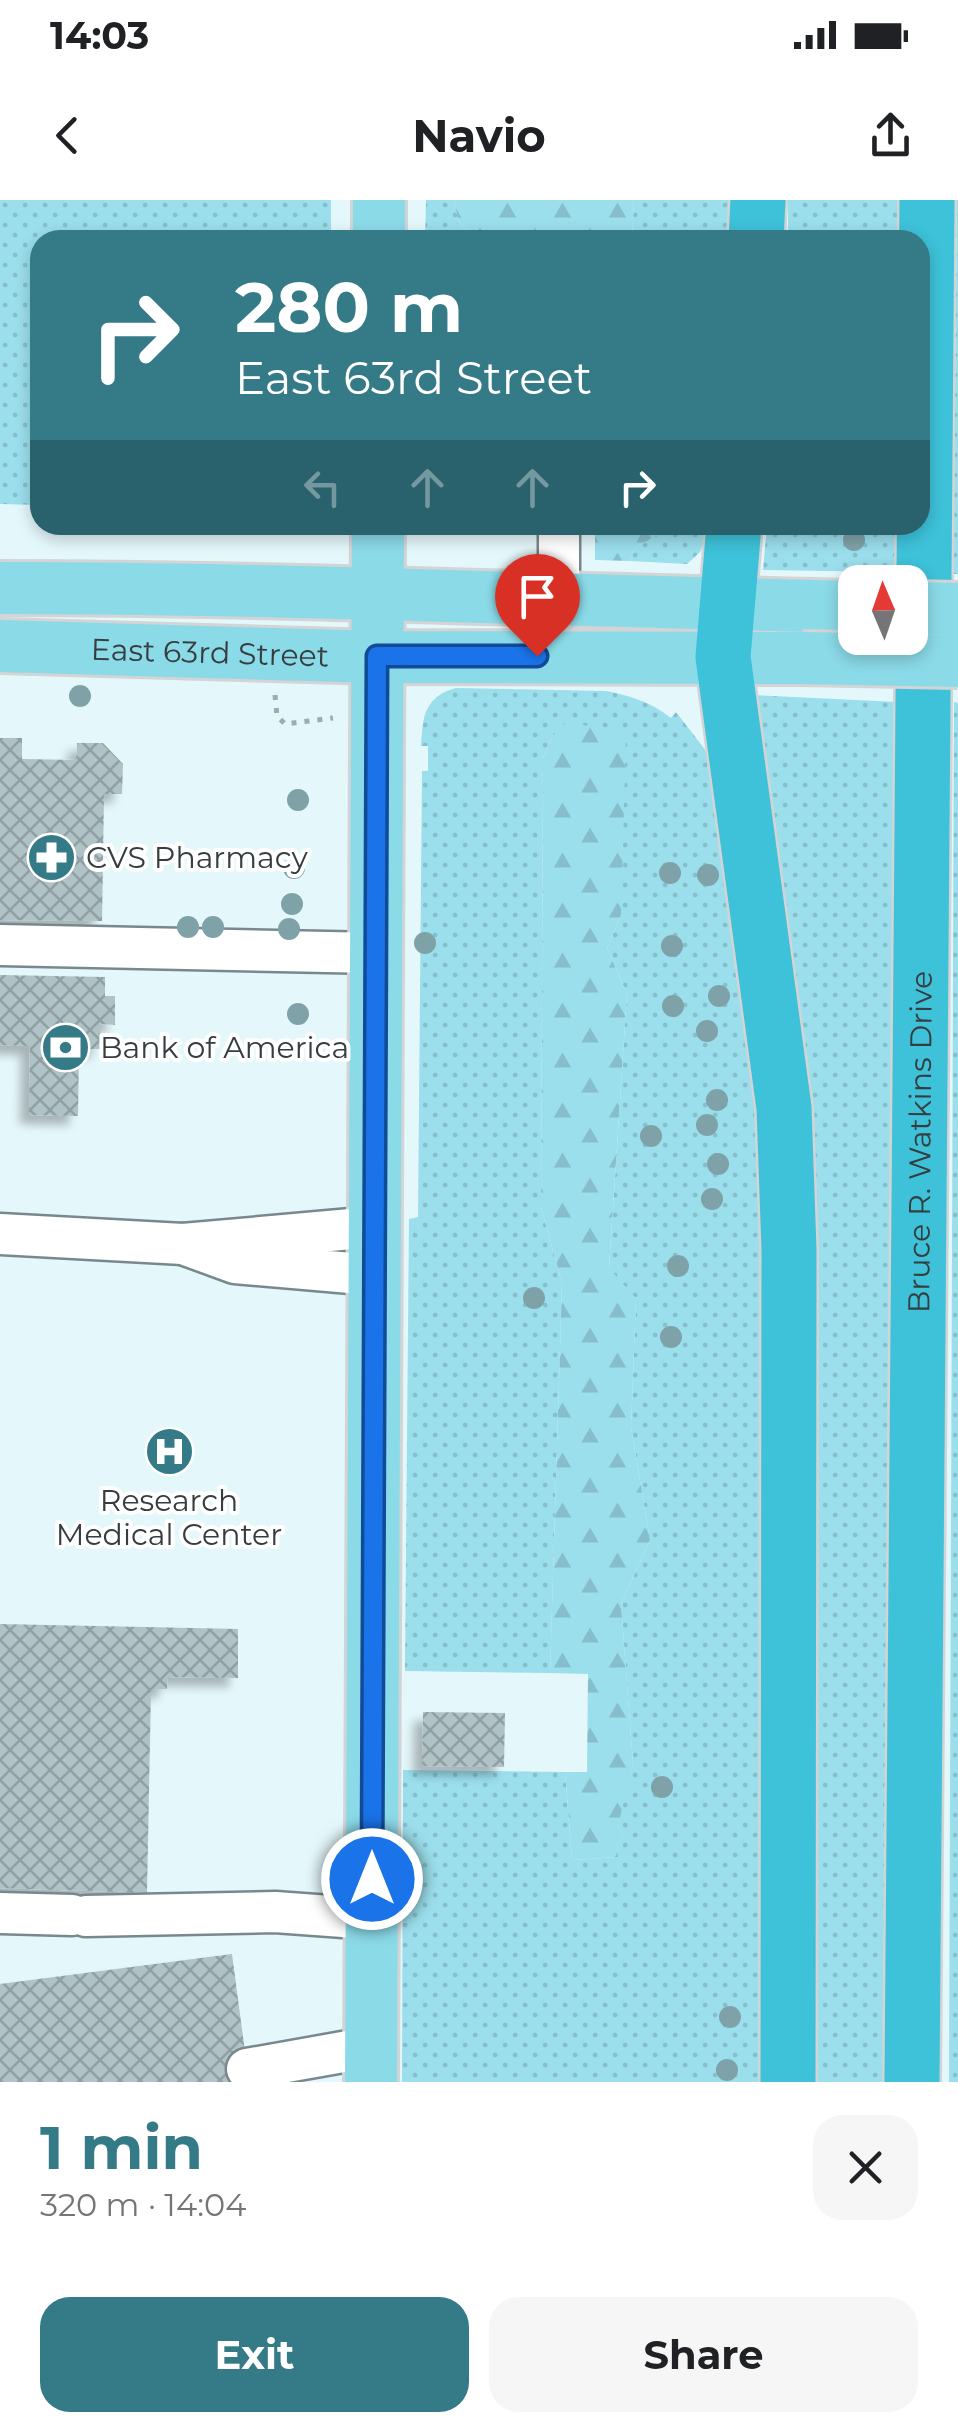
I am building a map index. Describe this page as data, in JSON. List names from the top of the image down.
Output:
{
  "streets": {
    "highway": ["Bruce R. Watkins Drive"],
    "main road": ["East 63rd Street"]
  },
  "places": {
    "pharmacy": ["CVS Pharmacy"],
    "bank": ["Bank of America"],
    "hospital": ["Research Medical Center"]
  },
  "north": "top",
  "page": {
    "status": "14:03",
    "header": "Navio",
    "turn": ["280 m", "East 63rd Street"],
    "heading": ["1 min", "320 m · 14:04"],
    "buttons": ["Exit", "Share"]
  }
}
